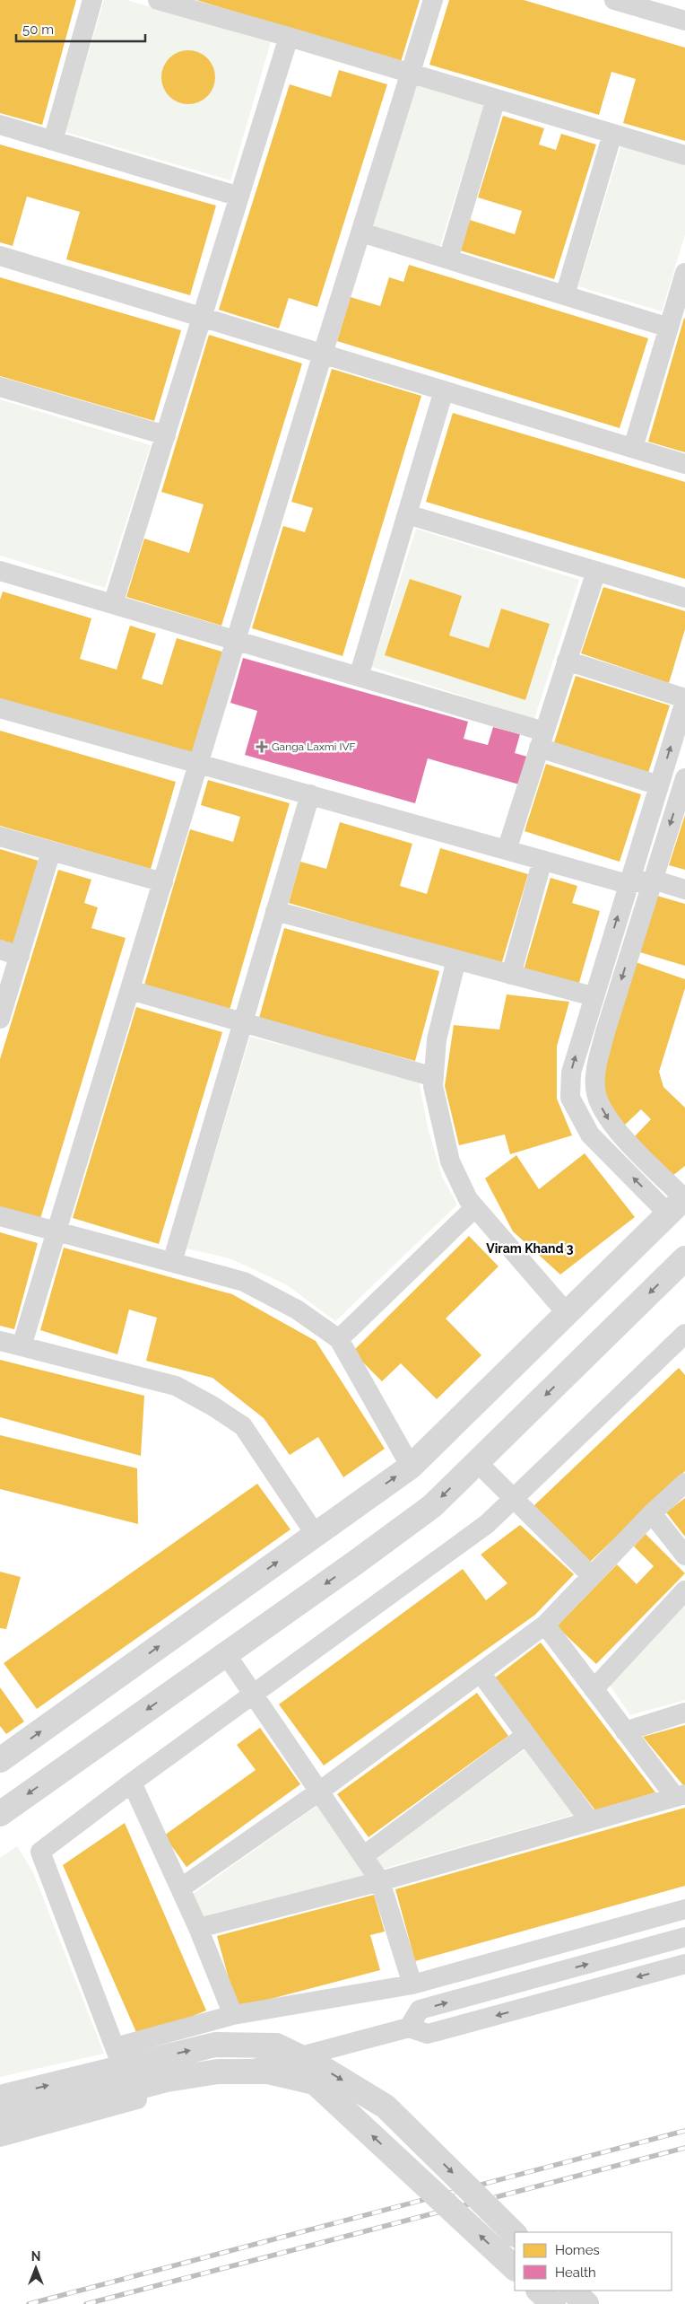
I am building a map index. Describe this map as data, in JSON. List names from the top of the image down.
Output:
{
  "districts": ["Viram Khand 3"],
  "places": {
    "health": ["Ganga Laxmi IVF"]
  },
  "legend": ["Homes", "Health"],
  "scale_bar": "50 m",
  "north": "top"
}
